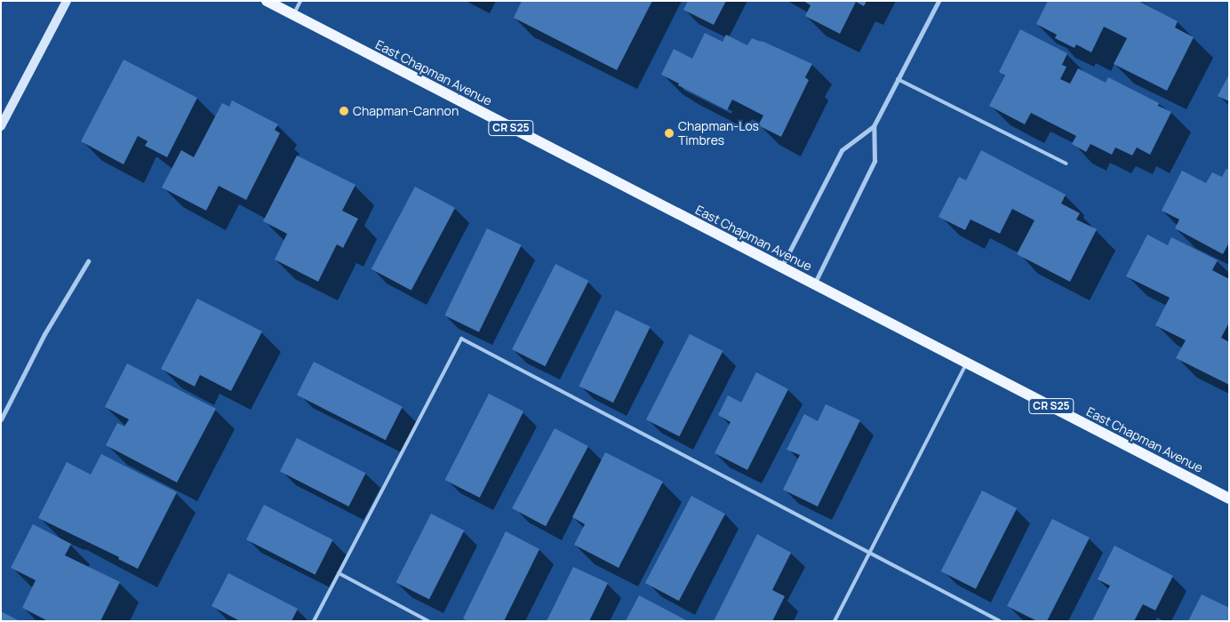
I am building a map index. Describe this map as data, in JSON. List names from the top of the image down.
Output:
{
  "streets": {
    "main road": ["East Chapman Avenue", "CR S25"]
  },
  "places": ["Chapman-Cannon", "Chapman-Los Timbres"]
}
